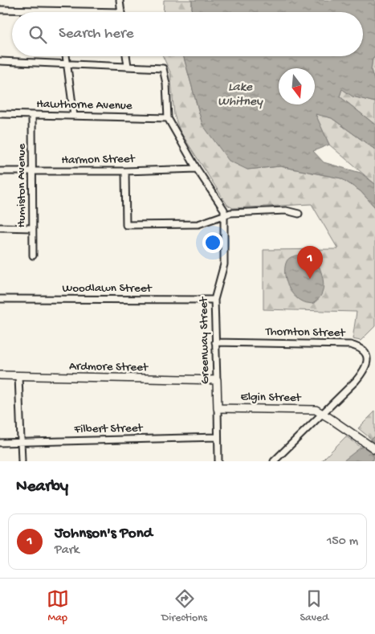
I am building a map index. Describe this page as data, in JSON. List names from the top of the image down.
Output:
{
  "streets": {
    "main road": ["Greenway Street", "Ardmore Street", "Elgin Street"],
    "street": [
      "Hawthorne Avenue",
      "Harmon Street",
      "Humiston Avenue",
      "Woodlawn Street",
      "Thornton Street",
      "Filbert Street"
    ]
  },
  "crossings": [
    ["Hawthorne Avenue", "Humiston Avenue"],
    ["Hawthorne Avenue", "Greenway Street"],
    ["Harmon Street", "Humiston Avenue"],
    ["Harmon Street", "Greenway Street"],
    ["Woodlawn Street", "Greenway Street"],
    ["Thornton Street", "Greenway Street"],
    ["Thornton Street", "Elgin Street"],
    ["Greenway Street", "Ardmore Street"],
    ["Greenway Street", "Elgin Street"],
    ["Greenway Street", "Filbert Street"]
  ],
  "water": ["Lake Whitney"],
  "north": "bottom",
  "page": {
    "search": "Search here",
    "pins": "1",
    "heading": "Nearby",
    "list": [
      {
        "mark": "1",
        "name": "Johnson's Pond",
        "note": "Park",
        "value": "150 m"
      }
    ],
    "nav": ["Map", "Directions", "Saved"]
  }
}
